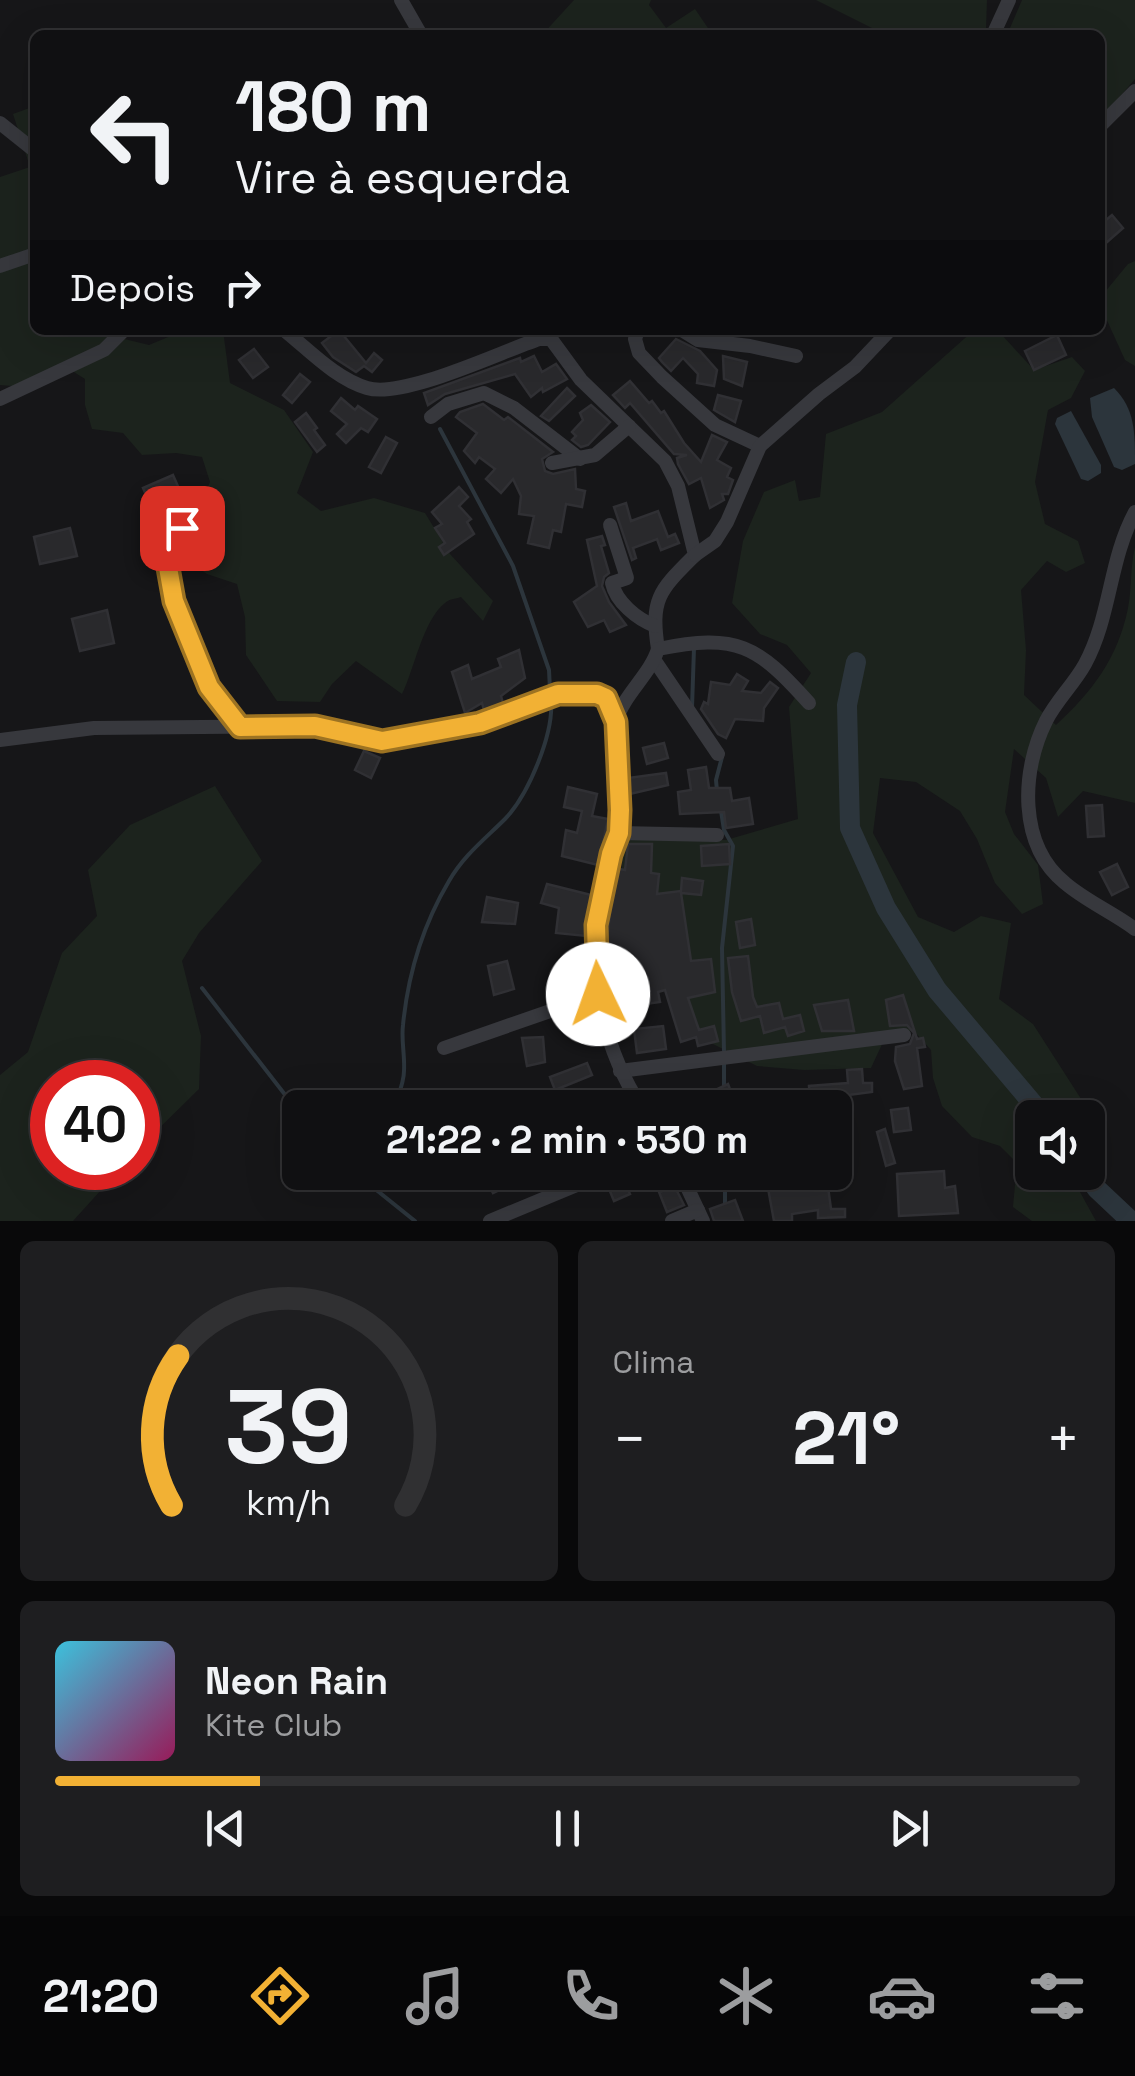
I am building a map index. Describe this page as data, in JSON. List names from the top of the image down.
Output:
{
  "page": {
    "turn": ["180 m", "Vire à esquerda"],
    "then": "Depois",
    "limit": "40",
    "trip": "21:22 · 2 min · 530 m",
    "tile": "Clima",
    "heat": ["−", "21°", "+"],
    "song": ["Neon Rain", "Kite Club"],
    "tabs": "21:20",
    "gauge": ["39", "km/h"]
  }
}
